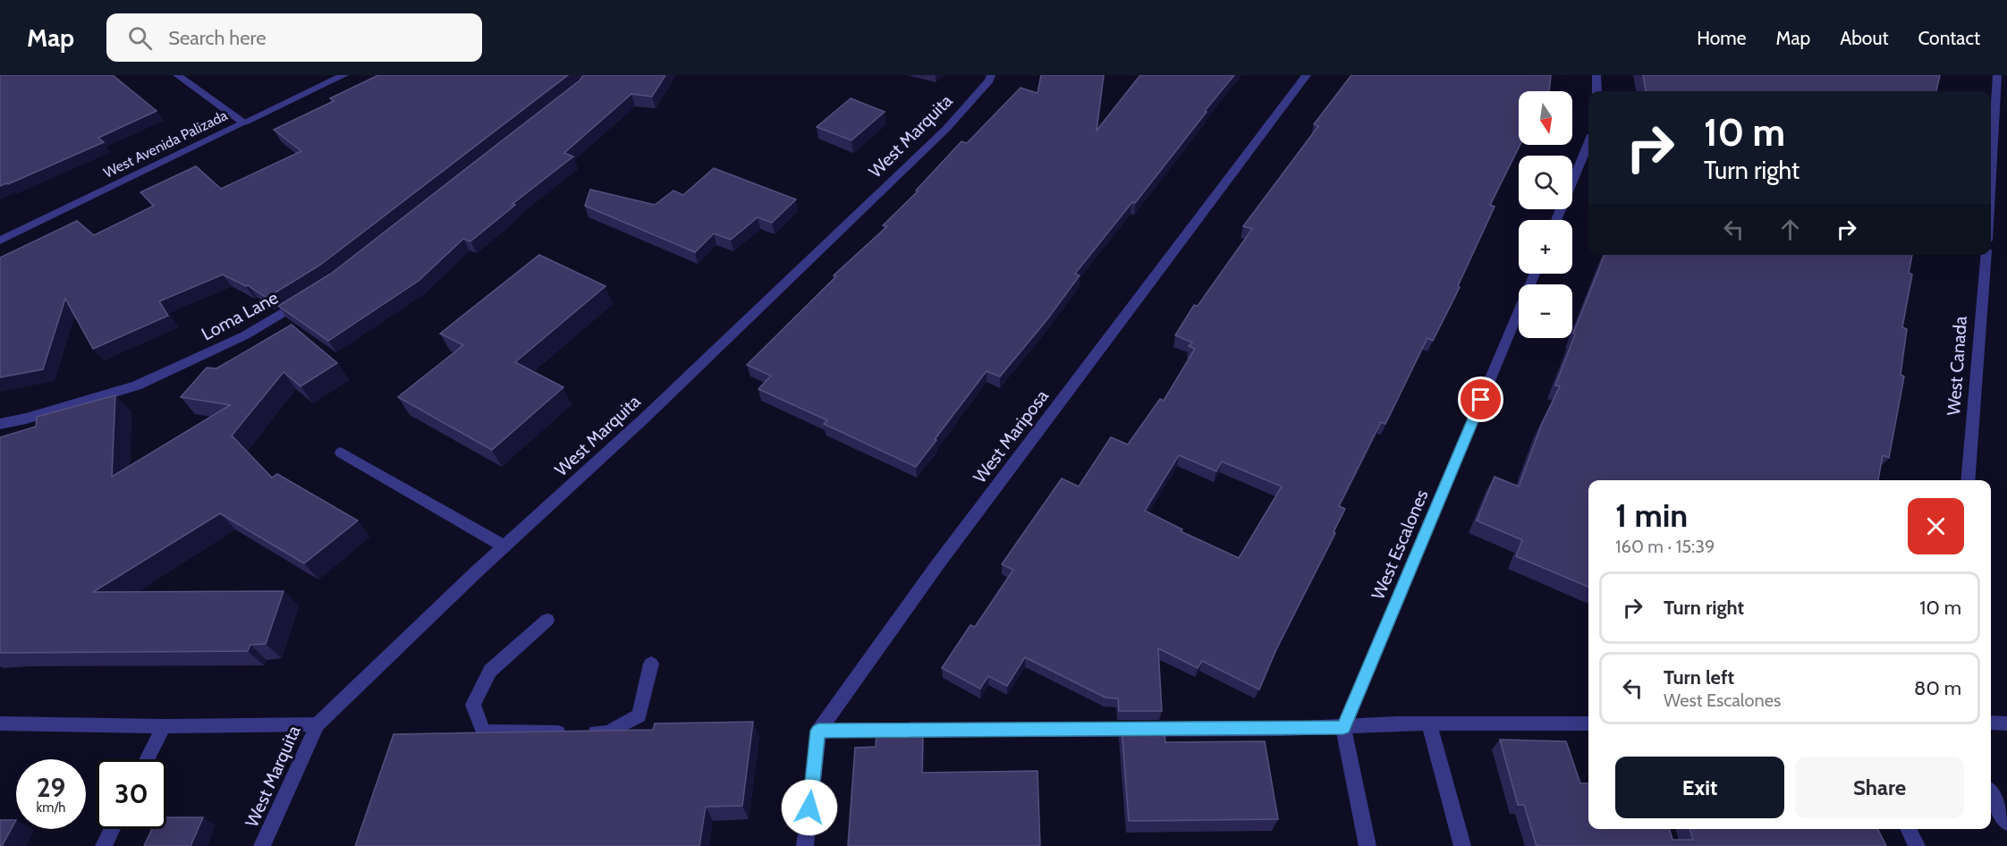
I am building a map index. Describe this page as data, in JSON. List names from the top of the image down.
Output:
{
  "streets": {
    "street": [
      "West Marquita",
      "West Avenida Palizada",
      "Loma Lane",
      "West Canada",
      "West Mariposa",
      "West Escalones"
    ]
  },
  "north": "bottom",
  "page": {
    "header": "Map",
    "search": "Search here",
    "nav": [
      "Home",
      "Map",
      "About",
      "Contact"
    ],
    "map_buttons": ["+", "−"],
    "turn": ["10 m", "Turn right"],
    "heading": ["1 min", "160 m · 15:39"],
    "list": [
      {
        "name": "Turn right",
        "value": "10 m"
      },
      {
        "name": "Turn left",
        "note": "West Escalones",
        "value": "80 m"
      }
    ],
    "buttons": ["Exit", "Share"],
    "speed": "29 km/h",
    "limit": "30"
  }
}
